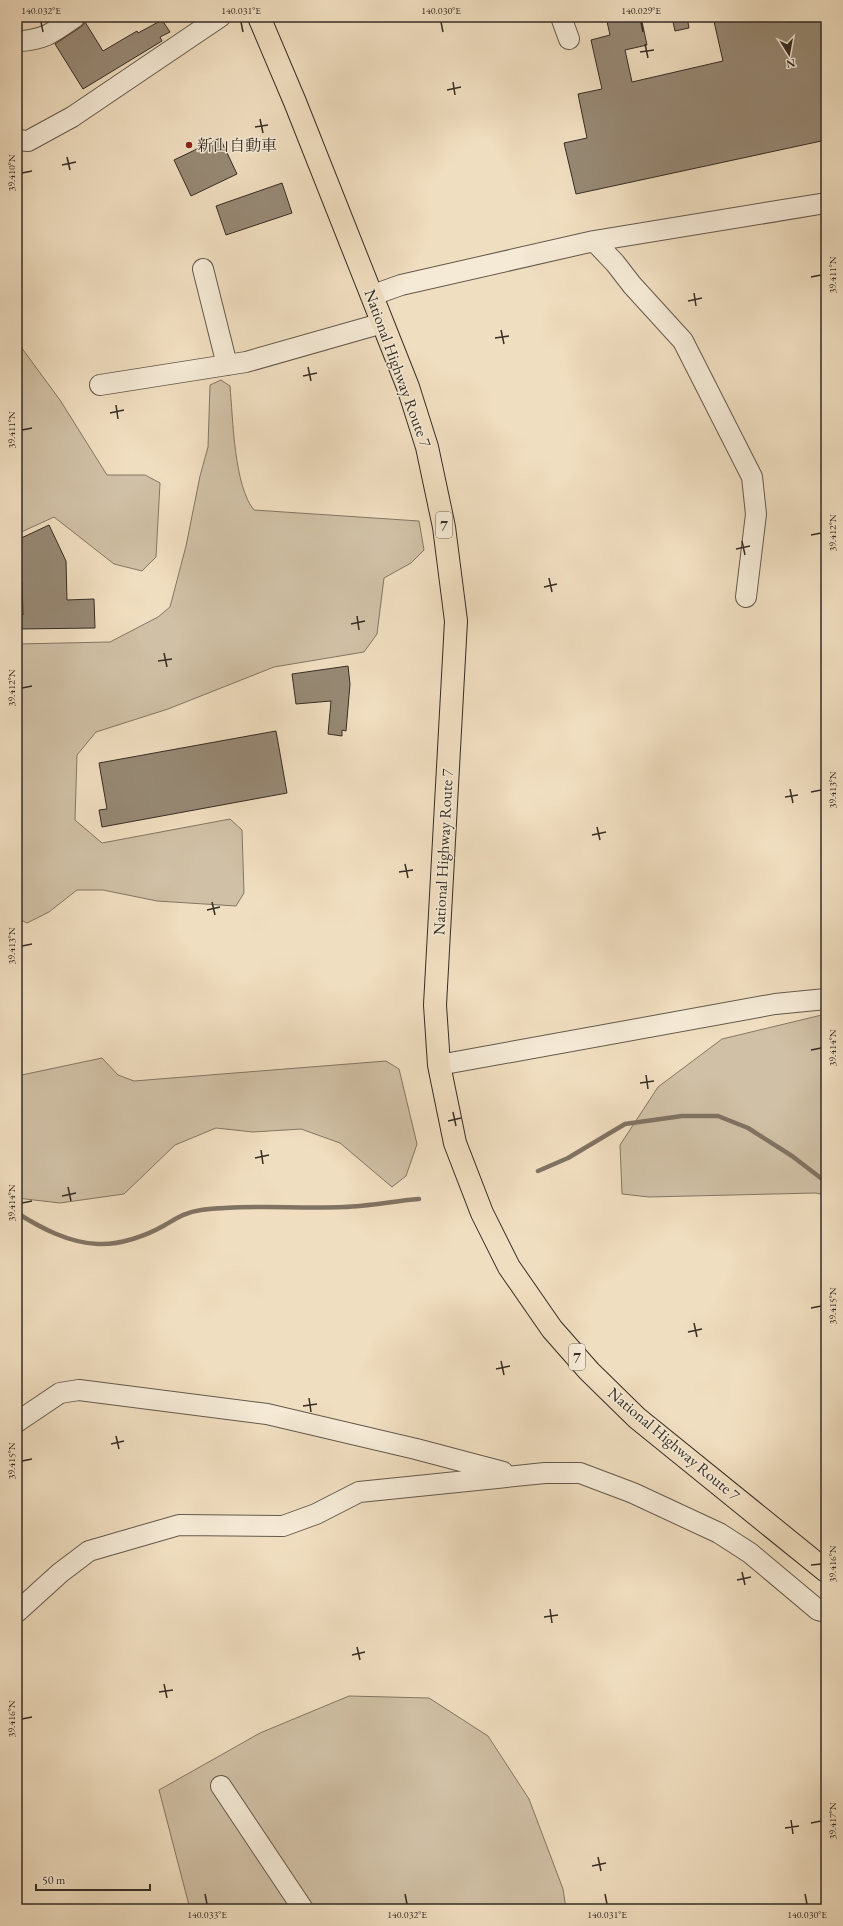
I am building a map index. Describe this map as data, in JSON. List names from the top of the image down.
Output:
{
  "streets": {
    "highway": ["National Highway Route 7", "7"]
  },
  "places": ["新山自動車"],
  "scale_bar": "50 m",
  "north": "bottom",
  "coordinates": [
    "140.032°E",
    "140.031°E",
    "140.030°E",
    "140.029°E",
    "39.410°N",
    "39.411°N",
    "39.412°N",
    "39.413°N",
    "39.414°N",
    "39.415°N",
    "39.416°N",
    "39.417°N",
    "140.033°E"
  ]
}
